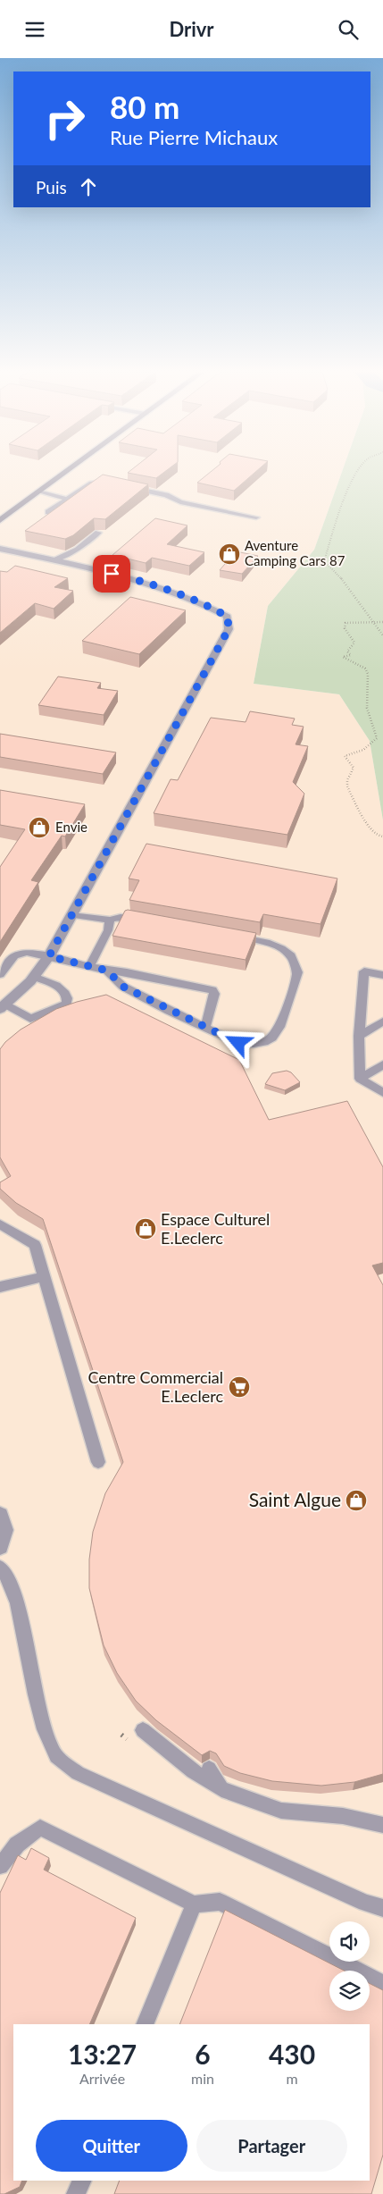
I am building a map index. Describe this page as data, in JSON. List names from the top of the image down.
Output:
{
  "places": {
    "shop": [
      "Aventure Camping Cars 87",
      "Envie",
      "Espace Culturel E.Leclerc",
      "Saint Algue"
    ],
    "supermarket": ["Centre Commercial E.Leclerc"]
  },
  "page": {
    "header": "Drivr",
    "turn": ["80 m", "Rue Pierre Michaux"],
    "then": "Puis",
    "eta": [
      "13:27",
      "Arrivée",
      "6",
      "min",
      "430",
      "m"
    ],
    "buttons": ["Quitter", "Partager"]
  }
}
